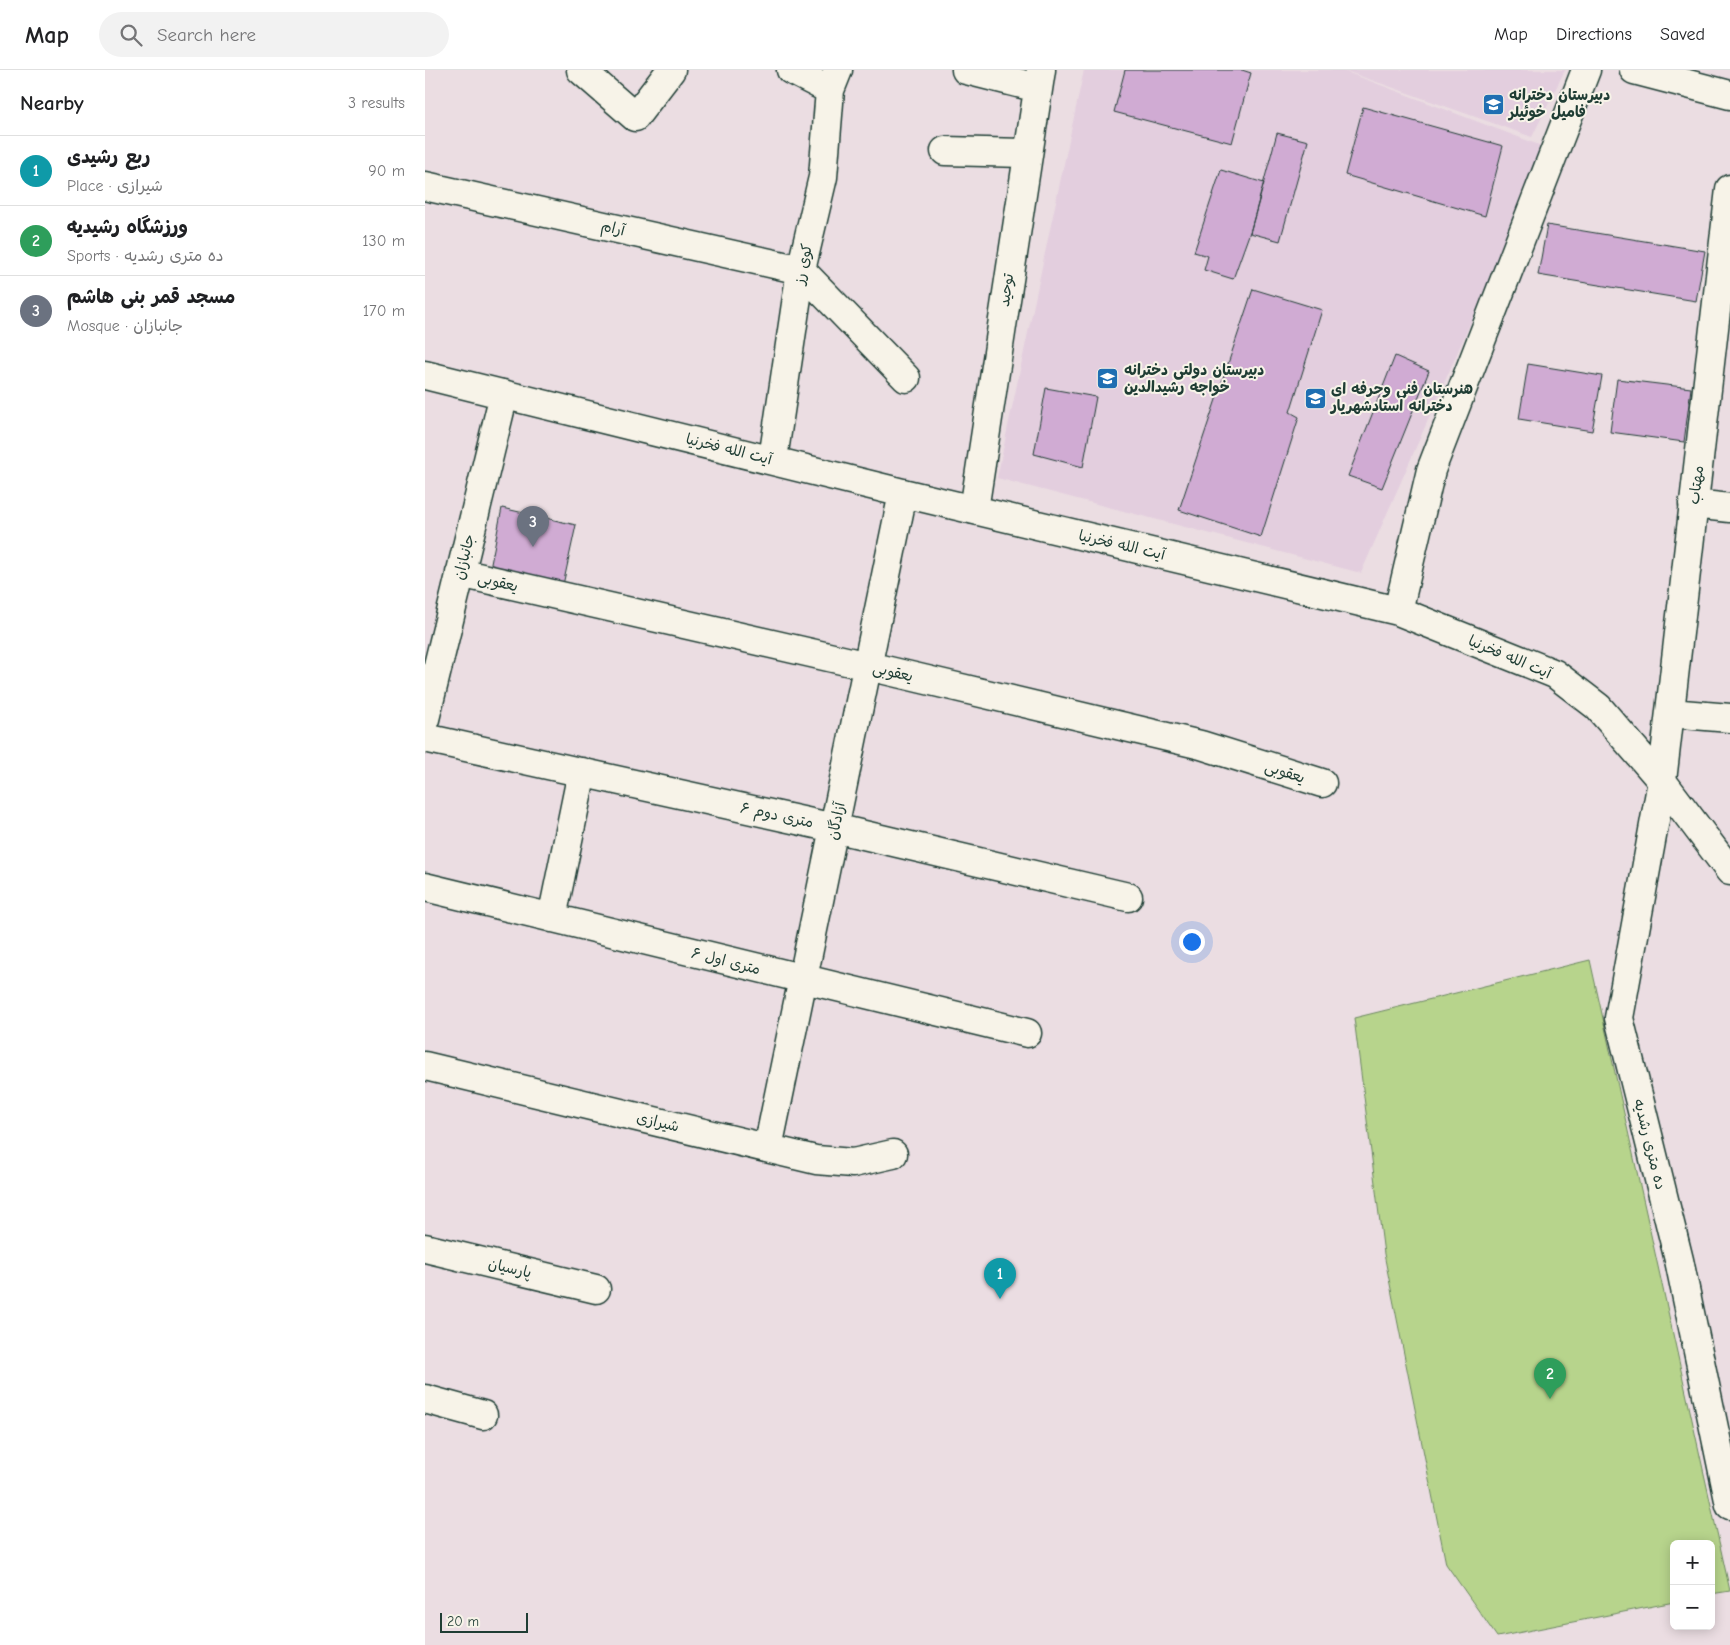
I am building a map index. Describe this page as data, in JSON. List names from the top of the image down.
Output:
{
  "streets": {
    "street": [
      "آرام",
      "کوی رز",
      "توحید",
      "آیت الله فخرنیا",
      "مهتاب",
      "جانبازان",
      "یعقوبی",
      "۶ متری دوم",
      "آزادگان",
      "۶ متری اول",
      "شیرازی",
      "ده متری رشدیه",
      "پارسیان"
    ]
  },
  "crossings": [
    ["آرام", "کوی رز"],
    ["کوی رز", "آیت الله فخرنیا"],
    ["توحید", "آیت الله فخرنیا"],
    ["آیت الله فخرنیا", "مهتاب"],
    ["آیت الله فخرنیا", "جانبازان"],
    ["آیت الله فخرنیا", "آزادگان"],
    ["آیت الله فخرنیا", "ده متری رشدیه"],
    ["مهتاب", "ده متری رشدیه"],
    ["جانبازان", "یعقوبی"],
    ["یعقوبی", "آزادگان"],
    ["۶ متری دوم", "آزادگان"],
    ["آزادگان", "۶ متری اول"],
    ["آزادگان", "شیرازی"]
  ],
  "places": {
    "school or university": ["دبیرستان دخترانه فامیل خوئیلر", "دبیرستان دولتی دخترانه خواجه رشیدالدین", "هنرستان فنی وحرفه ای دخترانه استادشهریار"]
  },
  "scale_bar": "20 m",
  "page": {
    "header": "Map",
    "search": "Search here",
    "nav": ["Map", "Directions", "Saved"],
    "heading": ["Nearby", "3 results"],
    "list": [
      {
        "mark": "1",
        "name": "ربع رشیدی",
        "note": "Place · شیرازی",
        "value": "90 m"
      },
      {
        "mark": "2",
        "name": "ورزشگاه رشیدیه",
        "note": "Sports · ده متری رشدیه",
        "value": "130 m"
      },
      {
        "mark": "3",
        "name": "مسجد قمر بنی هاشم",
        "note": "Mosque · جانبازان",
        "value": "170 m"
      }
    ],
    "pins": ["3", "1", "2"],
    "map_buttons": ["+", "−"],
    "scale": "20 m"
  }
}
